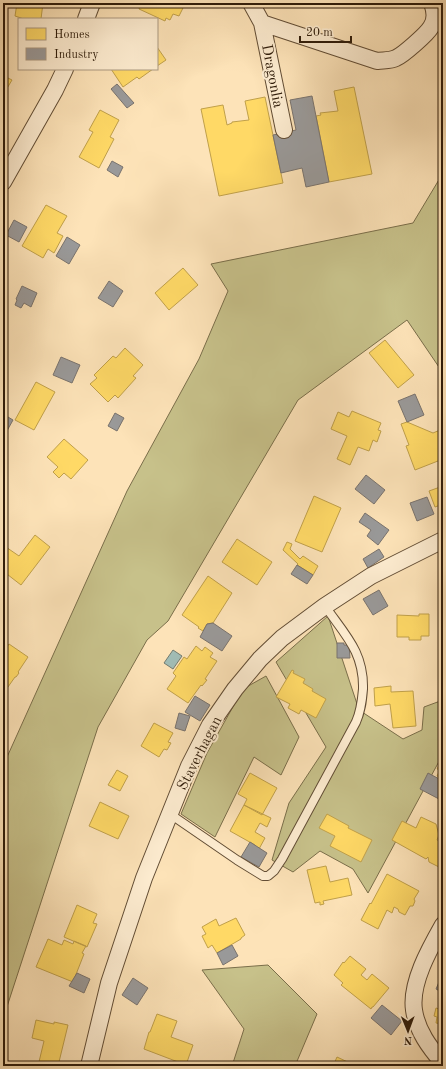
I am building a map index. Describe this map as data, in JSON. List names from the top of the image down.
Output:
{
  "streets": {
    "street": ["Dragonlia", "Staverhagan"]
  },
  "legend": ["Homes", "Industry"],
  "scale_bar": "20 m",
  "north": "bottom"
}
